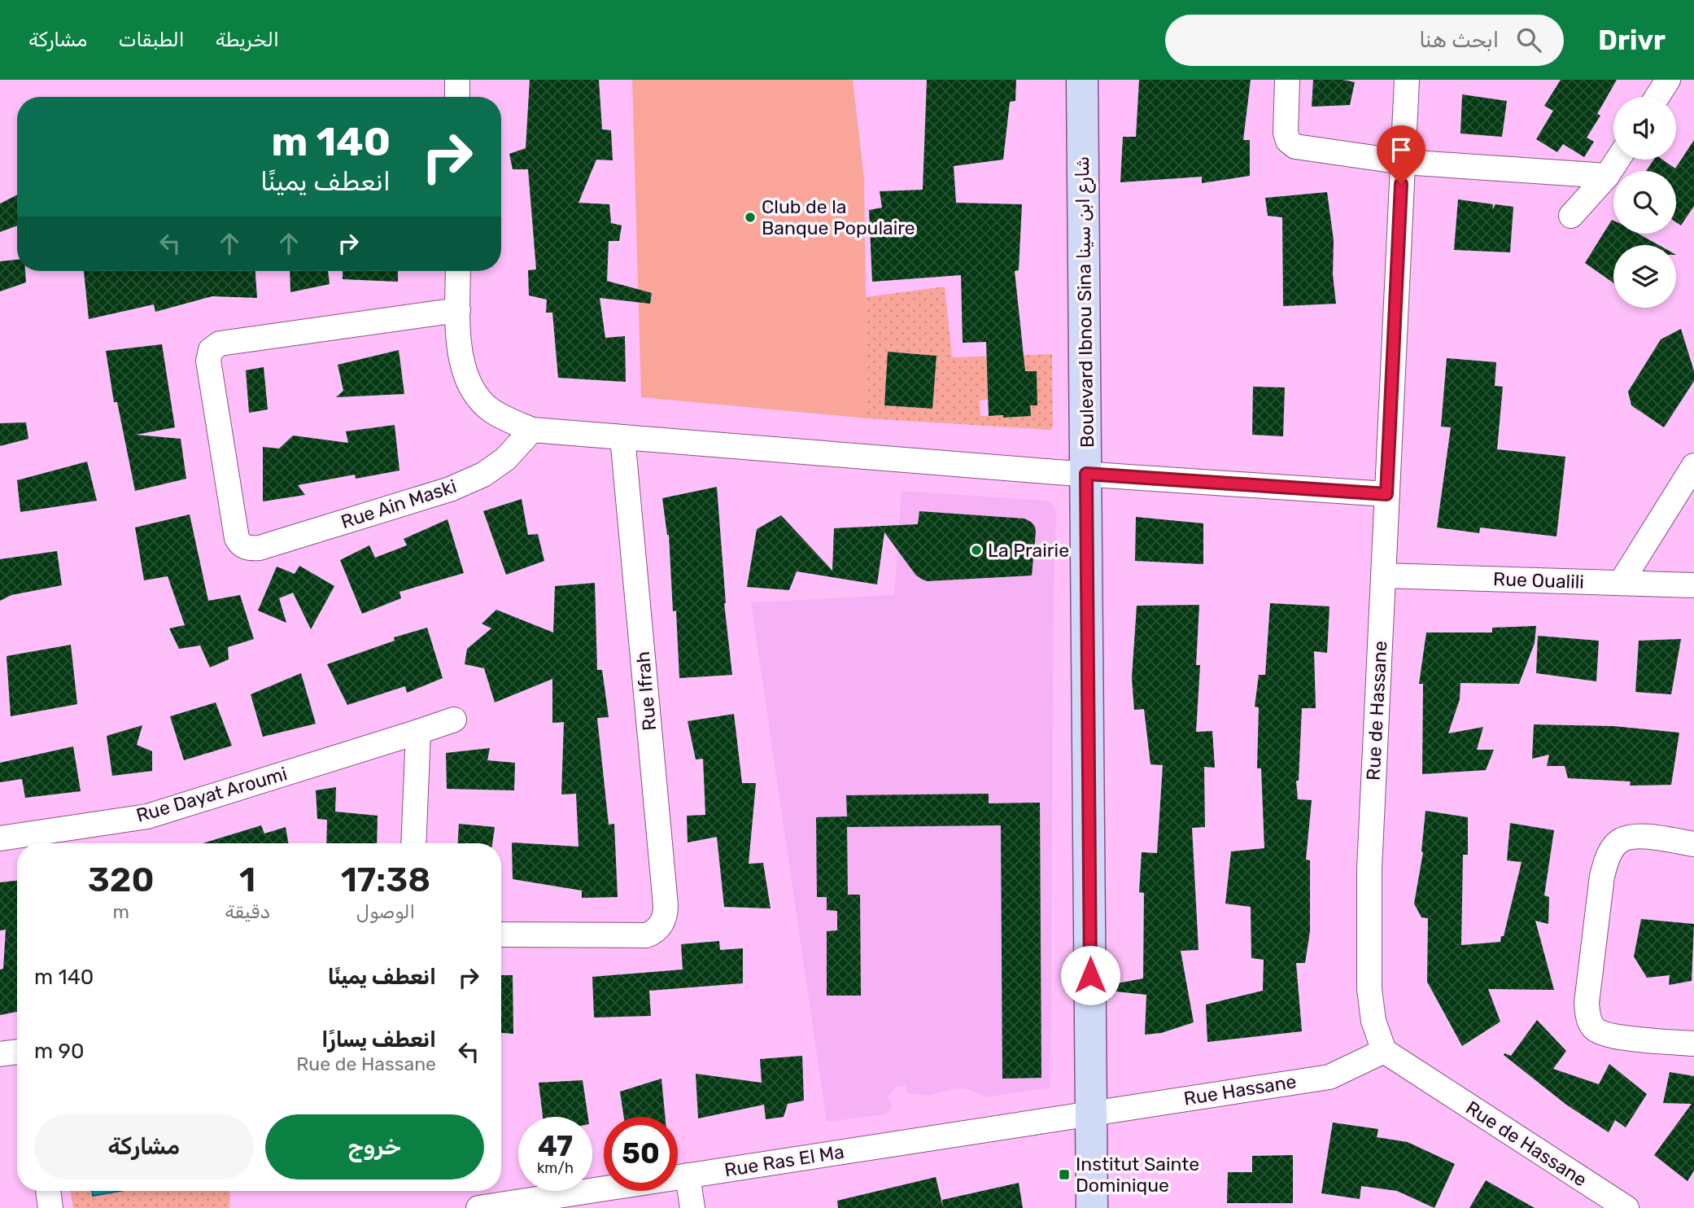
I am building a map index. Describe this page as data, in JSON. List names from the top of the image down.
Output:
{
  "streets": {
    "main road": ["Boulevard Ibnou Sina شارع ابن سينا"],
    "street": [
      "Rue Ain Maski",
      "Rue Oualili",
      "Rue Ifrah",
      "Rue de Hassane",
      "Rue Dayat Aroumi",
      "Rue Hassane",
      "Rue Ras El Ma"
    ]
  },
  "crossings": [
    ["Boulevard Ibnou Sina شارع ابن سينا", "Rue Hassane"],
    ["Boulevard Ibnou Sina شارع ابن سينا", "Rue Ras El Ma"],
    ["Rue Oualili", "Rue de Hassane"],
    ["Rue de Hassane", "Rue Hassane"],
    ["Rue Hassane", "Rue Ras El Ma"]
  ],
  "places": {
    "other": ["Club de la Banque Populaire", "La Prairie"],
    "transit": ["Institut Sainte Dominique"]
  },
  "page": {
    "header": "Drivr",
    "search": "ابحث هنا",
    "nav": ["الخريطة", "الطبقات", "مشاركة"],
    "turn": ["140 m", "انعطف يمينًا"],
    "eta": [
      "17:38",
      "الوصول",
      "1",
      "دقيقة",
      "320",
      "m"
    ],
    "list": [
      {
        "name": "انعطف يمينًا",
        "value": "140 m"
      },
      {
        "name": "انعطف يسارًا",
        "note": "Rue de Hassane",
        "value": "90 m"
      }
    ],
    "buttons": ["خروج", "مشاركة"],
    "speed": "47 km/h",
    "limit": "50"
  }
}
